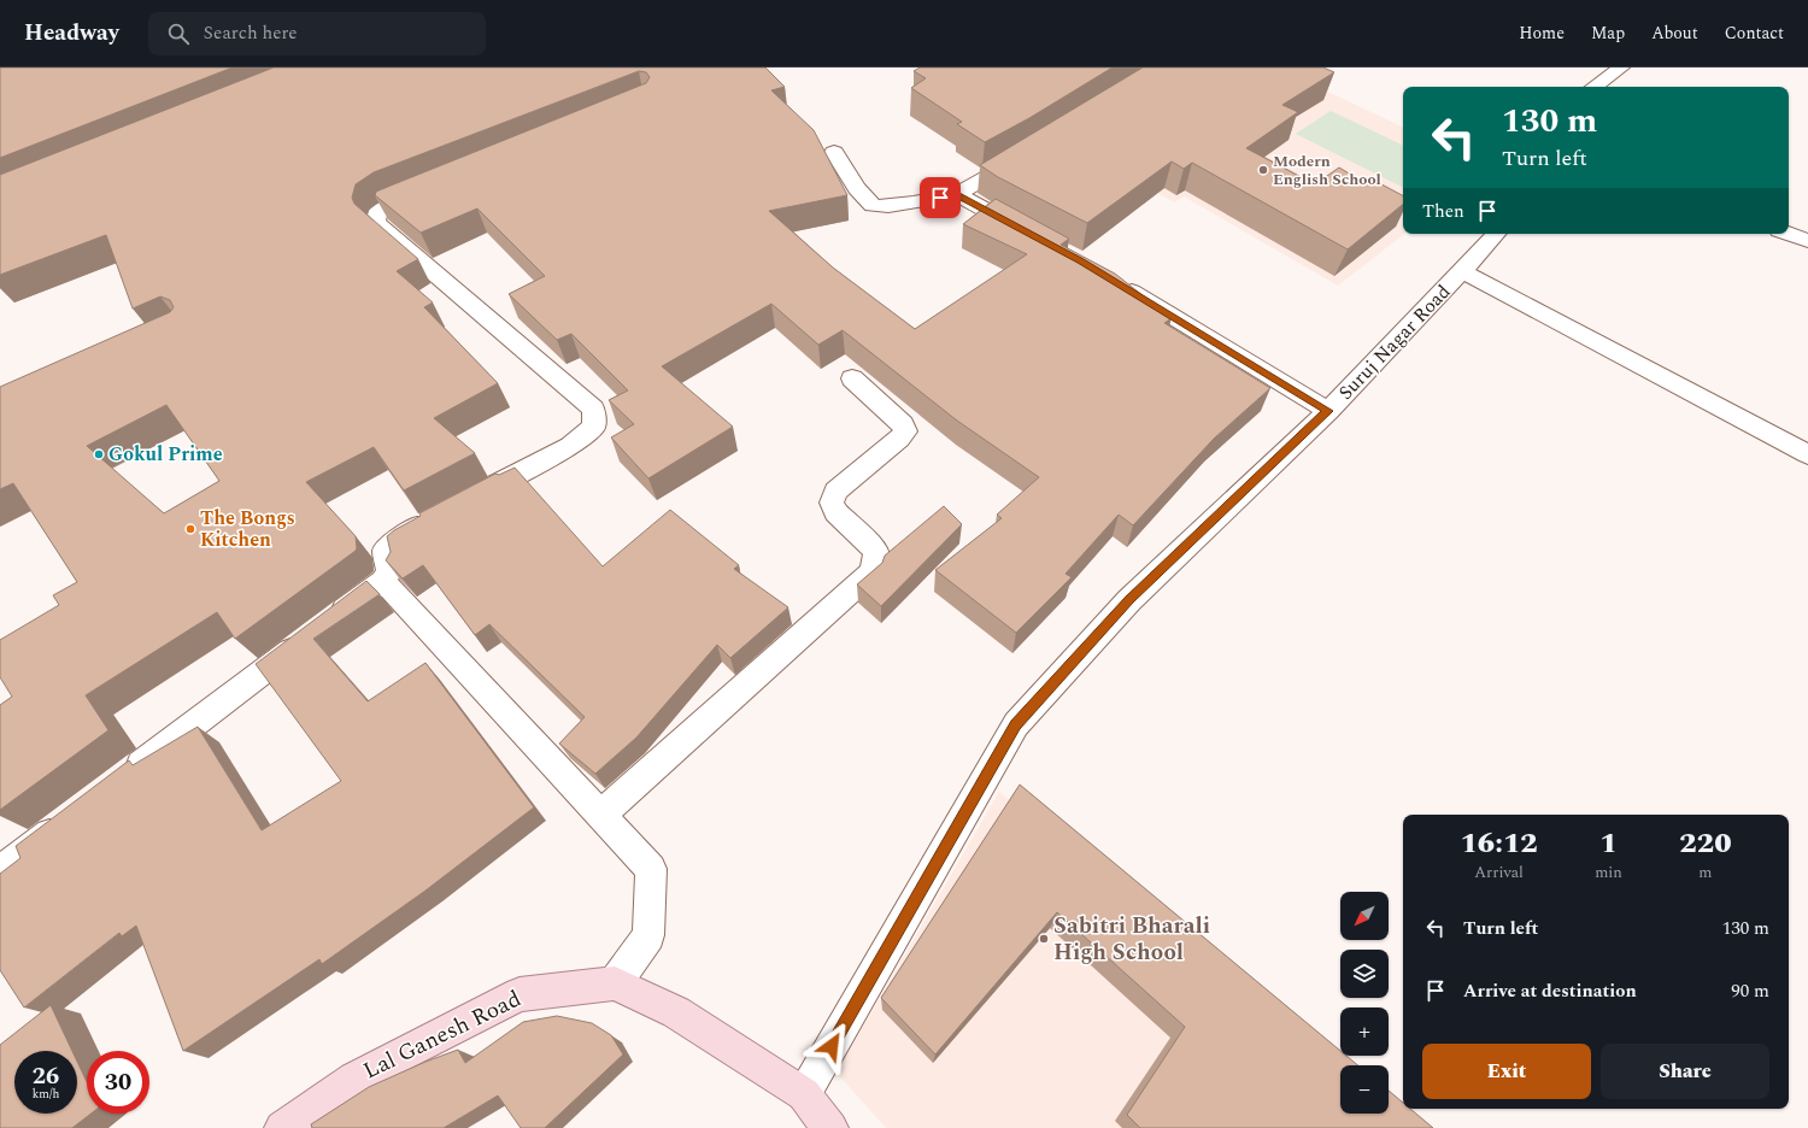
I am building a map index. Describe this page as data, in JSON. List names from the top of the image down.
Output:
{
  "streets": {
    "main road": ["Lal Ganesh Road"],
    "street": ["Suruj Nagar Road"]
  },
  "places": [
    "Modern English School",
    "Gokul Prime",
    "The Bongs Kitchen",
    "Sabitri Bharali High School"
  ],
  "north": "bottom left",
  "page": {
    "header": "Headway",
    "search": "Search here",
    "nav": [
      "Home",
      "Map",
      "About",
      "Contact"
    ],
    "turn": ["130 m", "Turn left"],
    "then": "Then",
    "eta": [
      "16:12",
      "Arrival",
      "1",
      "min",
      "220",
      "m"
    ],
    "map_buttons": ["+", "−"],
    "list": [
      {
        "name": "Turn left",
        "value": "130 m"
      },
      {
        "name": "Arrive at destination",
        "value": "90 m"
      }
    ],
    "buttons": ["Exit", "Share"],
    "speed": "26 km/h",
    "limit": "30"
  }
}
